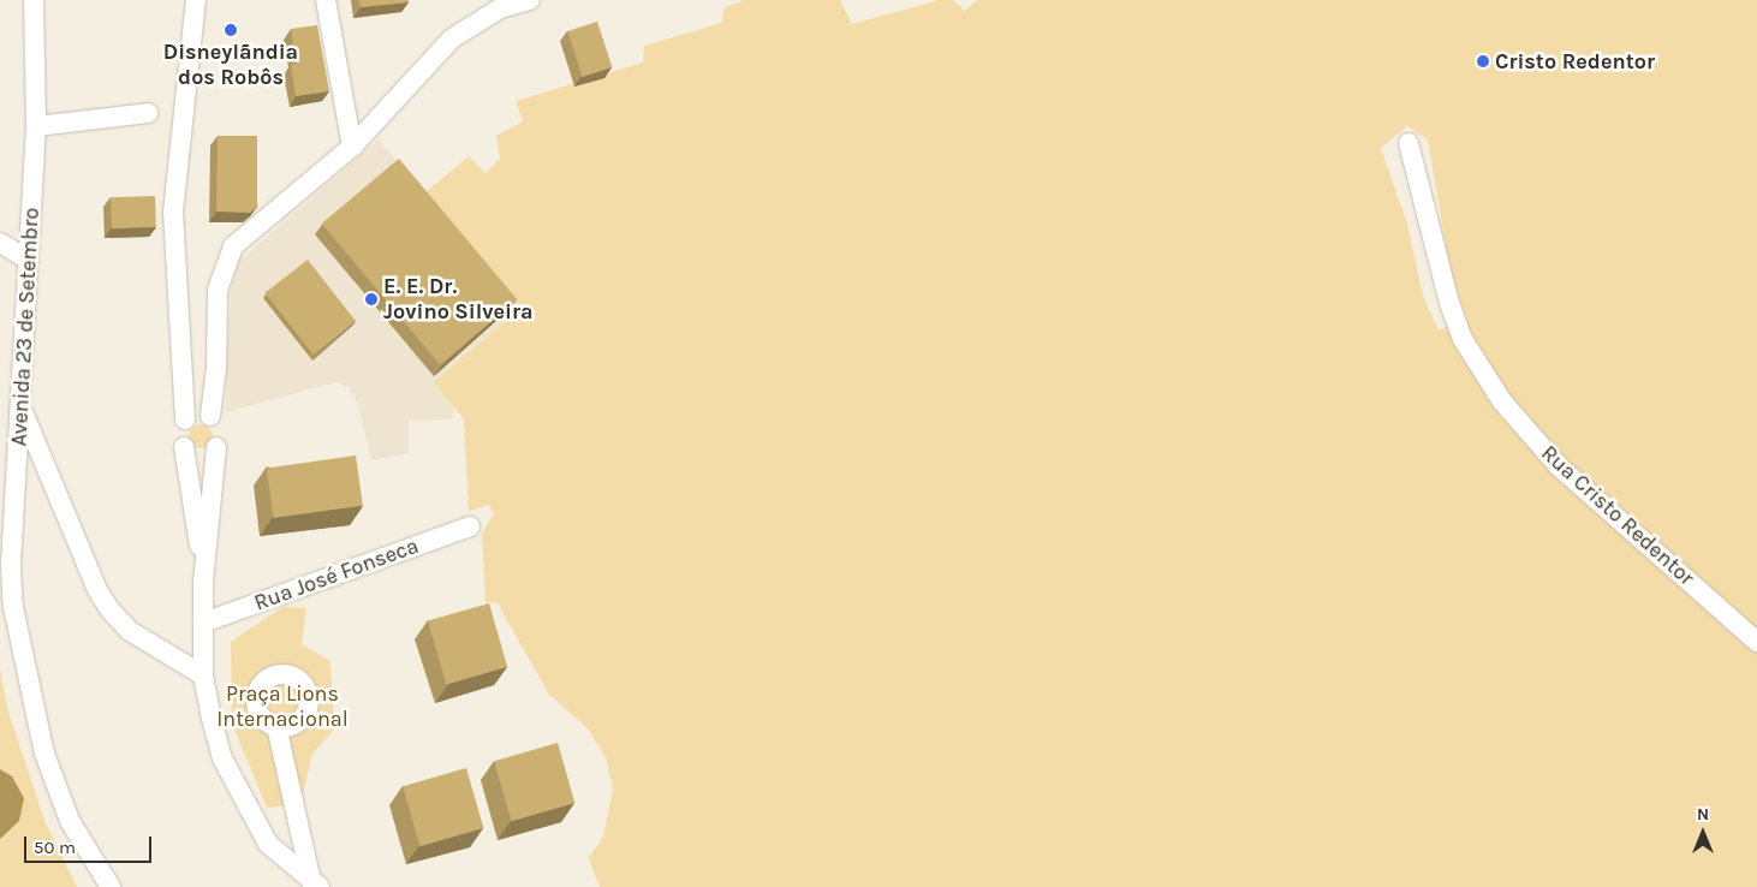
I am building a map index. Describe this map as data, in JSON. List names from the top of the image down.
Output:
{
  "streets": {
    "street": ["Avenida 23 de Setembro", "Rua Cristo Redentor", "Rua José Fonseca"]
  },
  "parks": ["Praça Lions Internacional"],
  "places": ["Disneylãndia dos Robôs", "Cristo Redentor", "E. E. Dr. Jovino Silveira"],
  "scale_bar": "50 m",
  "north": "top"
}
